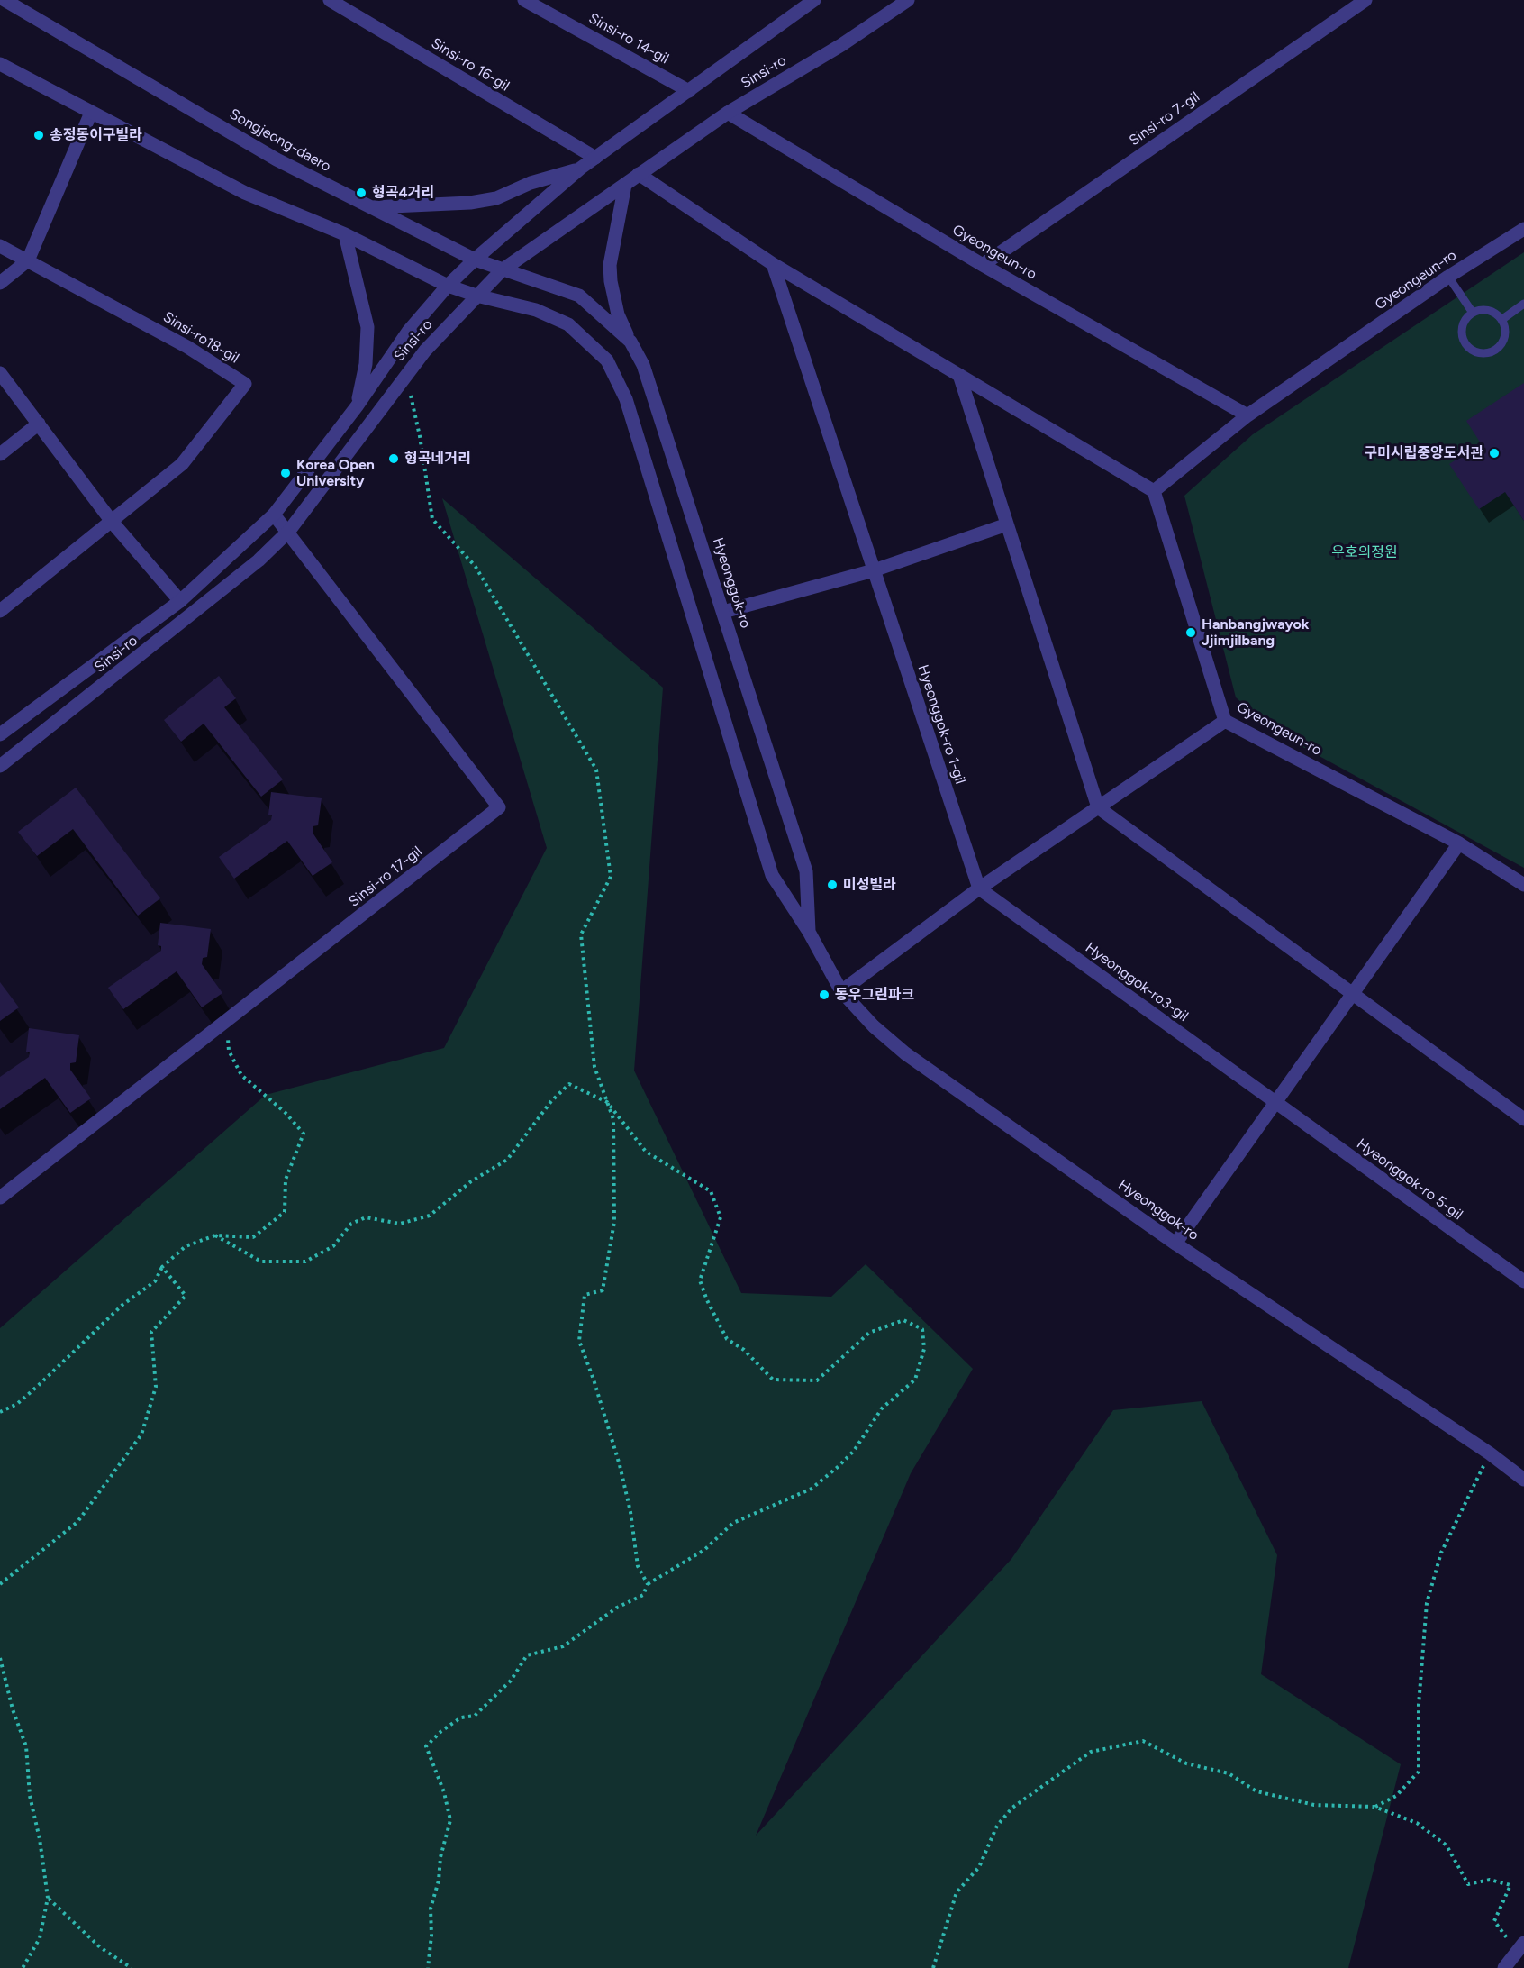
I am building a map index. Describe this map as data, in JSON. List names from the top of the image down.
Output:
{
  "streets": {
    "street": [
      "Sinsi-ro 14-gil",
      "Sinsi-ro 16-gil",
      "Sinsi-ro",
      "Sinsi-ro 7-gil",
      "Songjeong-daero",
      "Gyeongeun-ro",
      "Sinsi-ro18-gil",
      "Hyeonggok-ro",
      "Hyeonggok-ro 1-gil",
      "Sinsi-ro 17-gil",
      "Hyeonggok-ro3-gil",
      "Hyeonggok-ro 5-gil"
    ]
  },
  "crossings": [
    ["Sinsi-ro 14-gil", "Sinsi-ro"],
    ["Sinsi-ro 16-gil", "Sinsi-ro"],
    ["Sinsi-ro", "Songjeong-daero"],
    ["Sinsi-ro", "Gyeongeun-ro"],
    ["Sinsi-ro", "Hyeonggok-ro"],
    ["Sinsi-ro", "Sinsi-ro 17-gil"],
    ["Sinsi-ro 7-gil", "Gyeongeun-ro"],
    ["Songjeong-daero", "Hyeonggok-ro"],
    ["Hyeonggok-ro 1-gil", "Hyeonggok-ro3-gil"],
    ["Hyeonggok-ro3-gil", "Hyeonggok-ro 5-gil"]
  ],
  "parks": ["우호의정원"],
  "places": [
    "송정동이구빌라",
    "형곡4거리",
    "구미시립중앙도서관",
    "형곡네거리",
    "Korea Open University",
    "Hanbangjwayok Jjimjilbang",
    "미성빌라",
    "동우그린파크"
  ]
}
